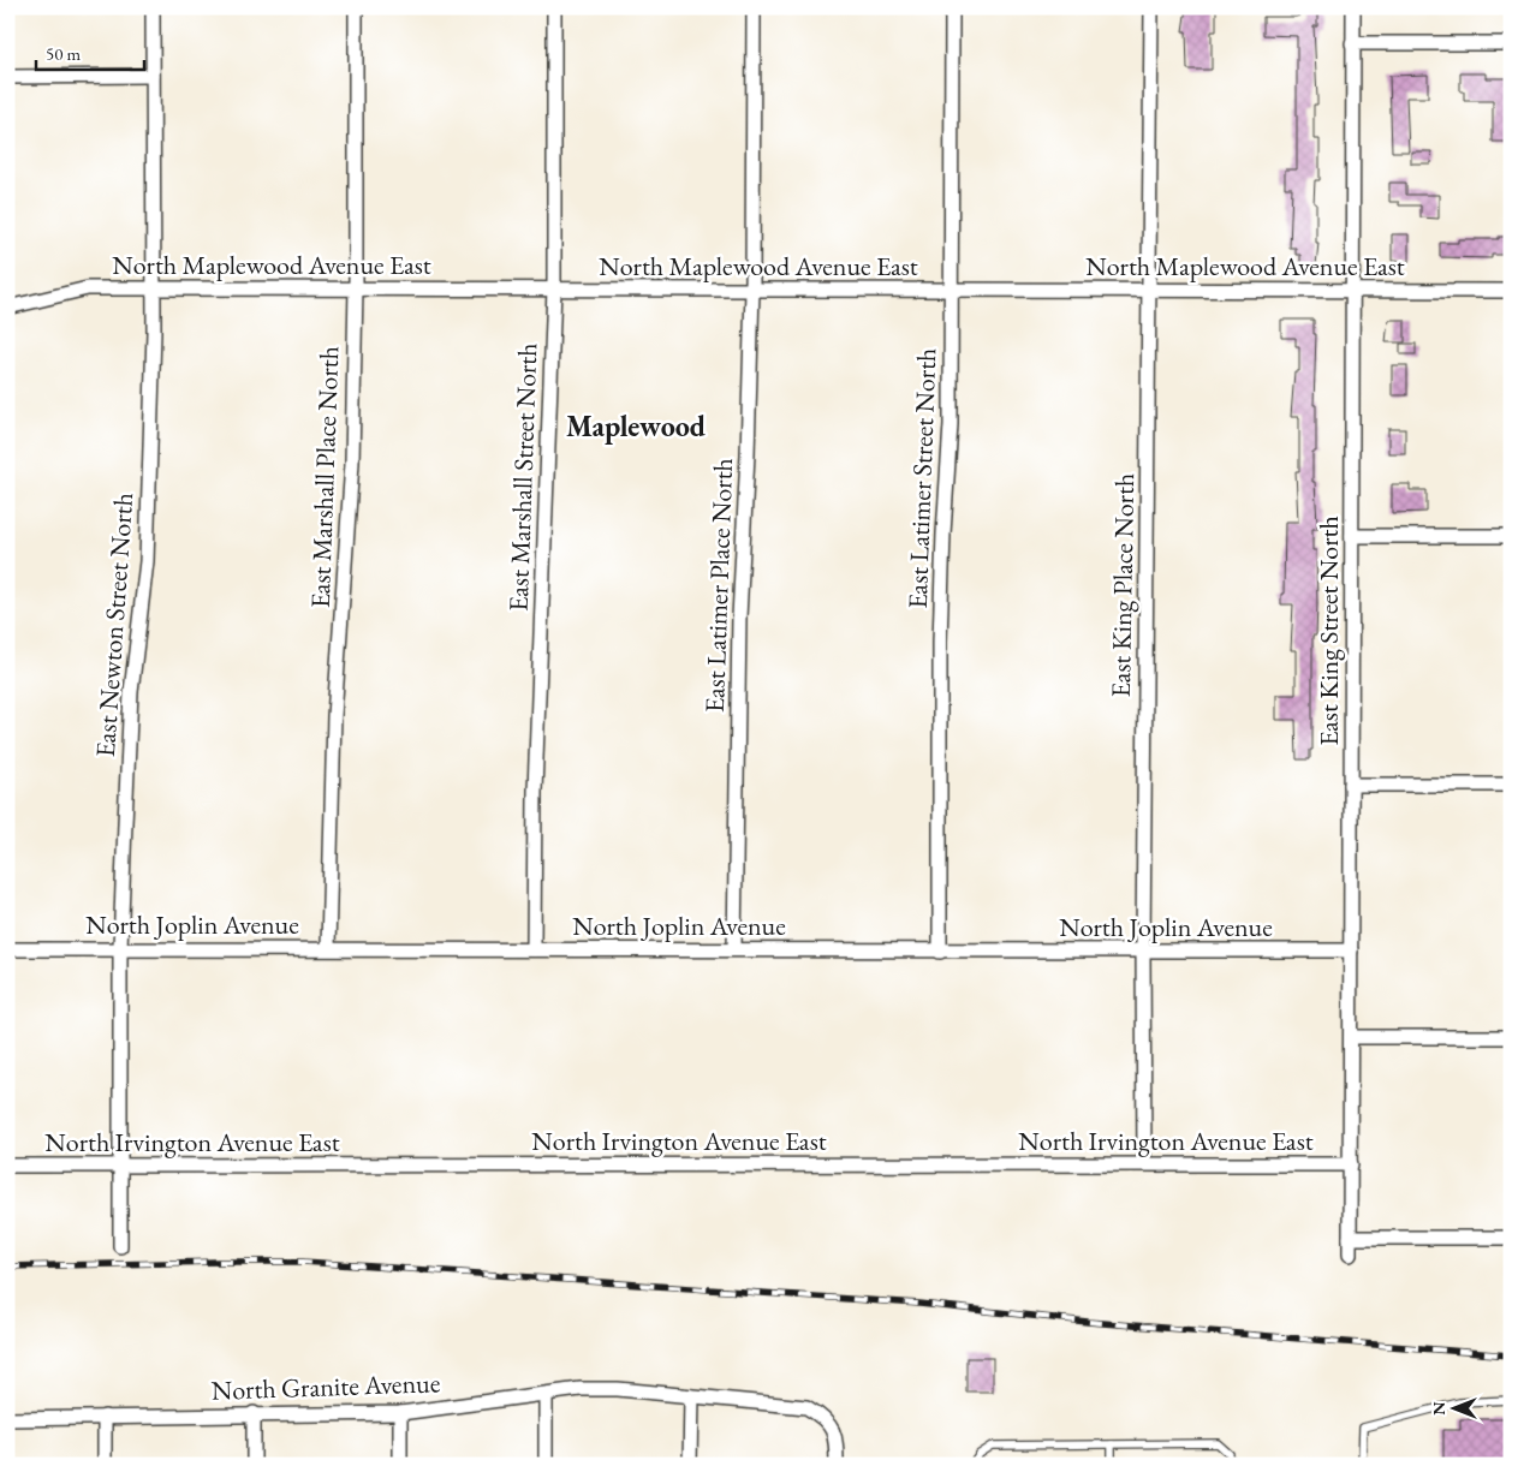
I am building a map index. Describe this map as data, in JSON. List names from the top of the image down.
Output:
{
  "streets": {
    "street": [
      "North Maplewood Avenue East",
      "East Marshall Place North",
      "East Marshall Street North",
      "East Latimer Street North",
      "East Latimer Place North",
      "East King Place North",
      "East Newton Street North",
      "East King Street North",
      "North Joplin Avenue",
      "North Irvington Avenue East",
      "North Granite Avenue"
    ]
  },
  "crossings": [
    ["North Maplewood Avenue East", "East Marshall Place North"],
    ["North Maplewood Avenue East", "East Marshall Street North"],
    ["North Maplewood Avenue East", "East Latimer Street North"],
    ["North Maplewood Avenue East", "East Latimer Place North"],
    ["North Maplewood Avenue East", "East King Place North"],
    ["North Maplewood Avenue East", "East Newton Street North"],
    ["North Maplewood Avenue East", "East King Street North"],
    ["East Marshall Place North", "North Joplin Avenue"],
    ["East Marshall Street North", "North Joplin Avenue"],
    ["East Latimer Street North", "North Joplin Avenue"],
    ["East Latimer Place North", "North Joplin Avenue"],
    ["East King Place North", "North Joplin Avenue"],
    ["East King Place North", "North Irvington Avenue East"],
    ["East Newton Street North", "North Joplin Avenue"],
    ["East Newton Street North", "North Irvington Avenue East"],
    ["East King Street North", "North Joplin Avenue"],
    ["East King Street North", "North Irvington Avenue East"]
  ],
  "districts": ["Maplewood"],
  "scale_bar": "50 m",
  "north": "left"
}
